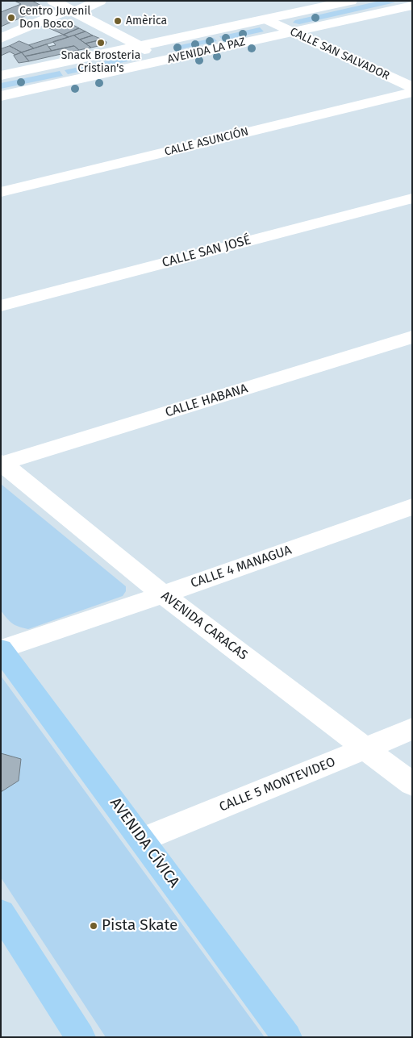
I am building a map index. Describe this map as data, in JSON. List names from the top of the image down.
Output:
{
  "streets": {
    "main road": ["AVENIDA CÍVICA"],
    "street": [
      "AVENIDA LA PAZ",
      "CALLE SAN SALVADOR",
      "CALLE ASUNCIÓN",
      "CALLE SAN JOSÉ",
      "CALLE HABANA",
      "CALLE 4 MANAGUA",
      "AVENIDA CARACAS",
      "CALLE 5 MONTEVIDEO"
    ]
  },
  "crossings": [
    ["AVENIDA LA PAZ", "CALLE SAN SALVADOR"],
    ["CALLE HABANA", "AVENIDA CARACAS"],
    ["CALLE 4 MANAGUA", "AVENIDA CARACAS"],
    ["CALLE 4 MANAGUA", "AVENIDA CÍVICA"],
    ["AVENIDA CARACAS", "CALLE 5 MONTEVIDEO"],
    ["CALLE 5 MONTEVIDEO", "AVENIDA CÍVICA"]
  ],
  "places": [
    "Centro Juvenil Don Bosco",
    "Amèrica",
    "Snack Brosteria Cristian's",
    "Pista Skate"
  ]
}
